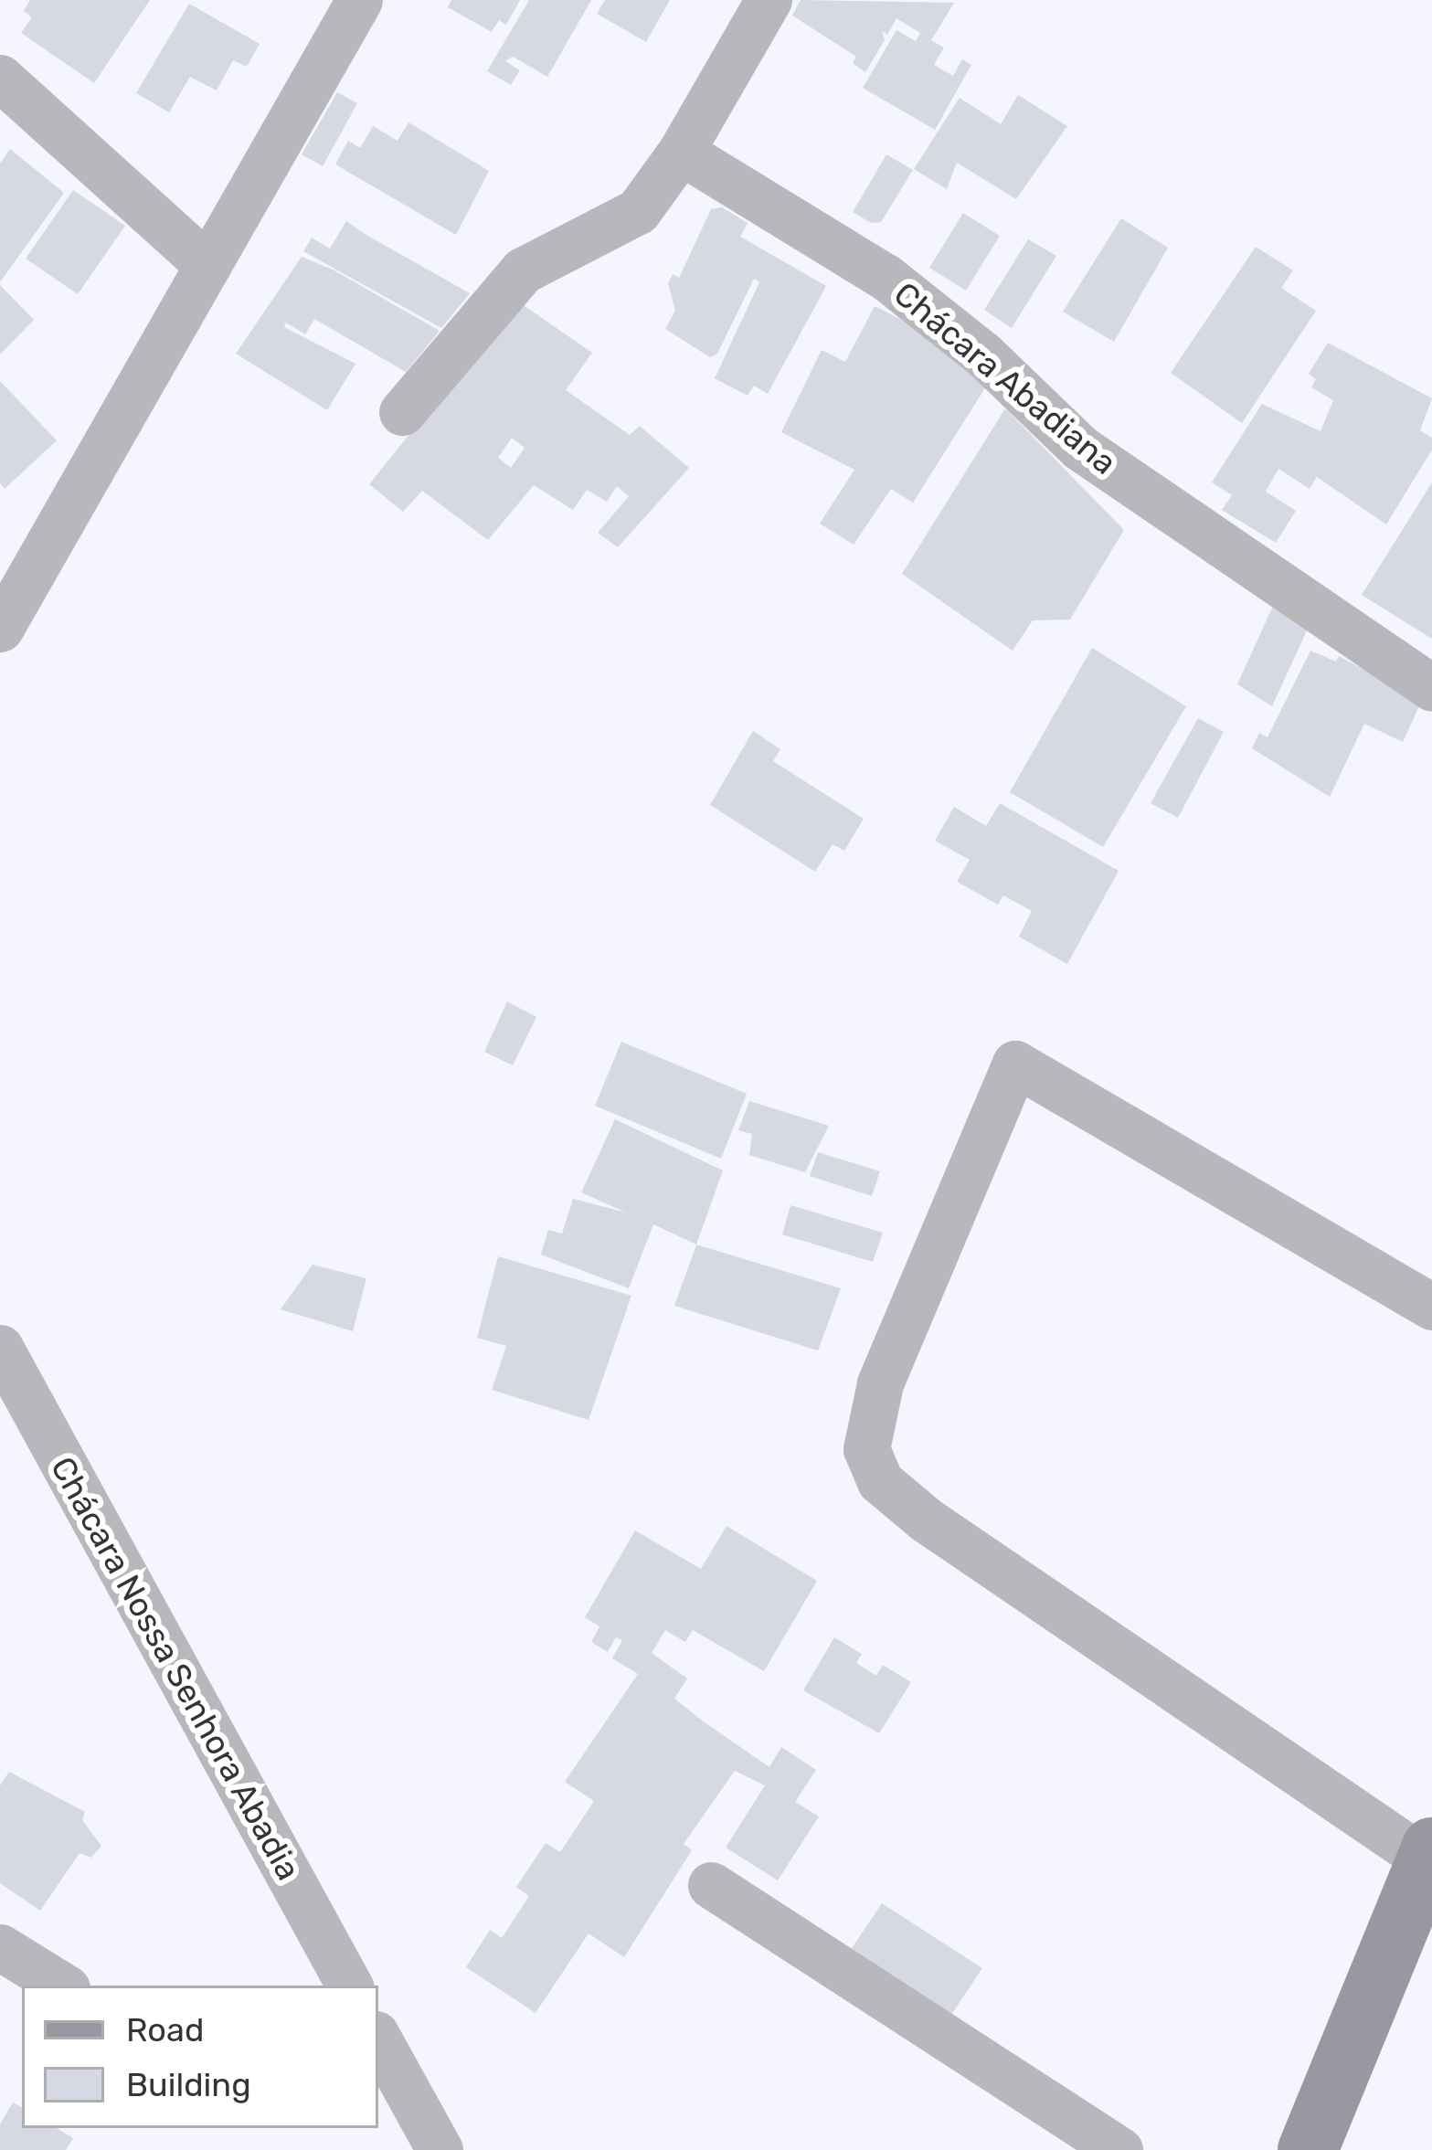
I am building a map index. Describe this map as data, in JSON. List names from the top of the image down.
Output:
{
  "streets": {
    "street": ["Chácara Abadiana", "Chácara Nossa Senhora Abadia"]
  },
  "legend": ["Road", "Building"]
}
